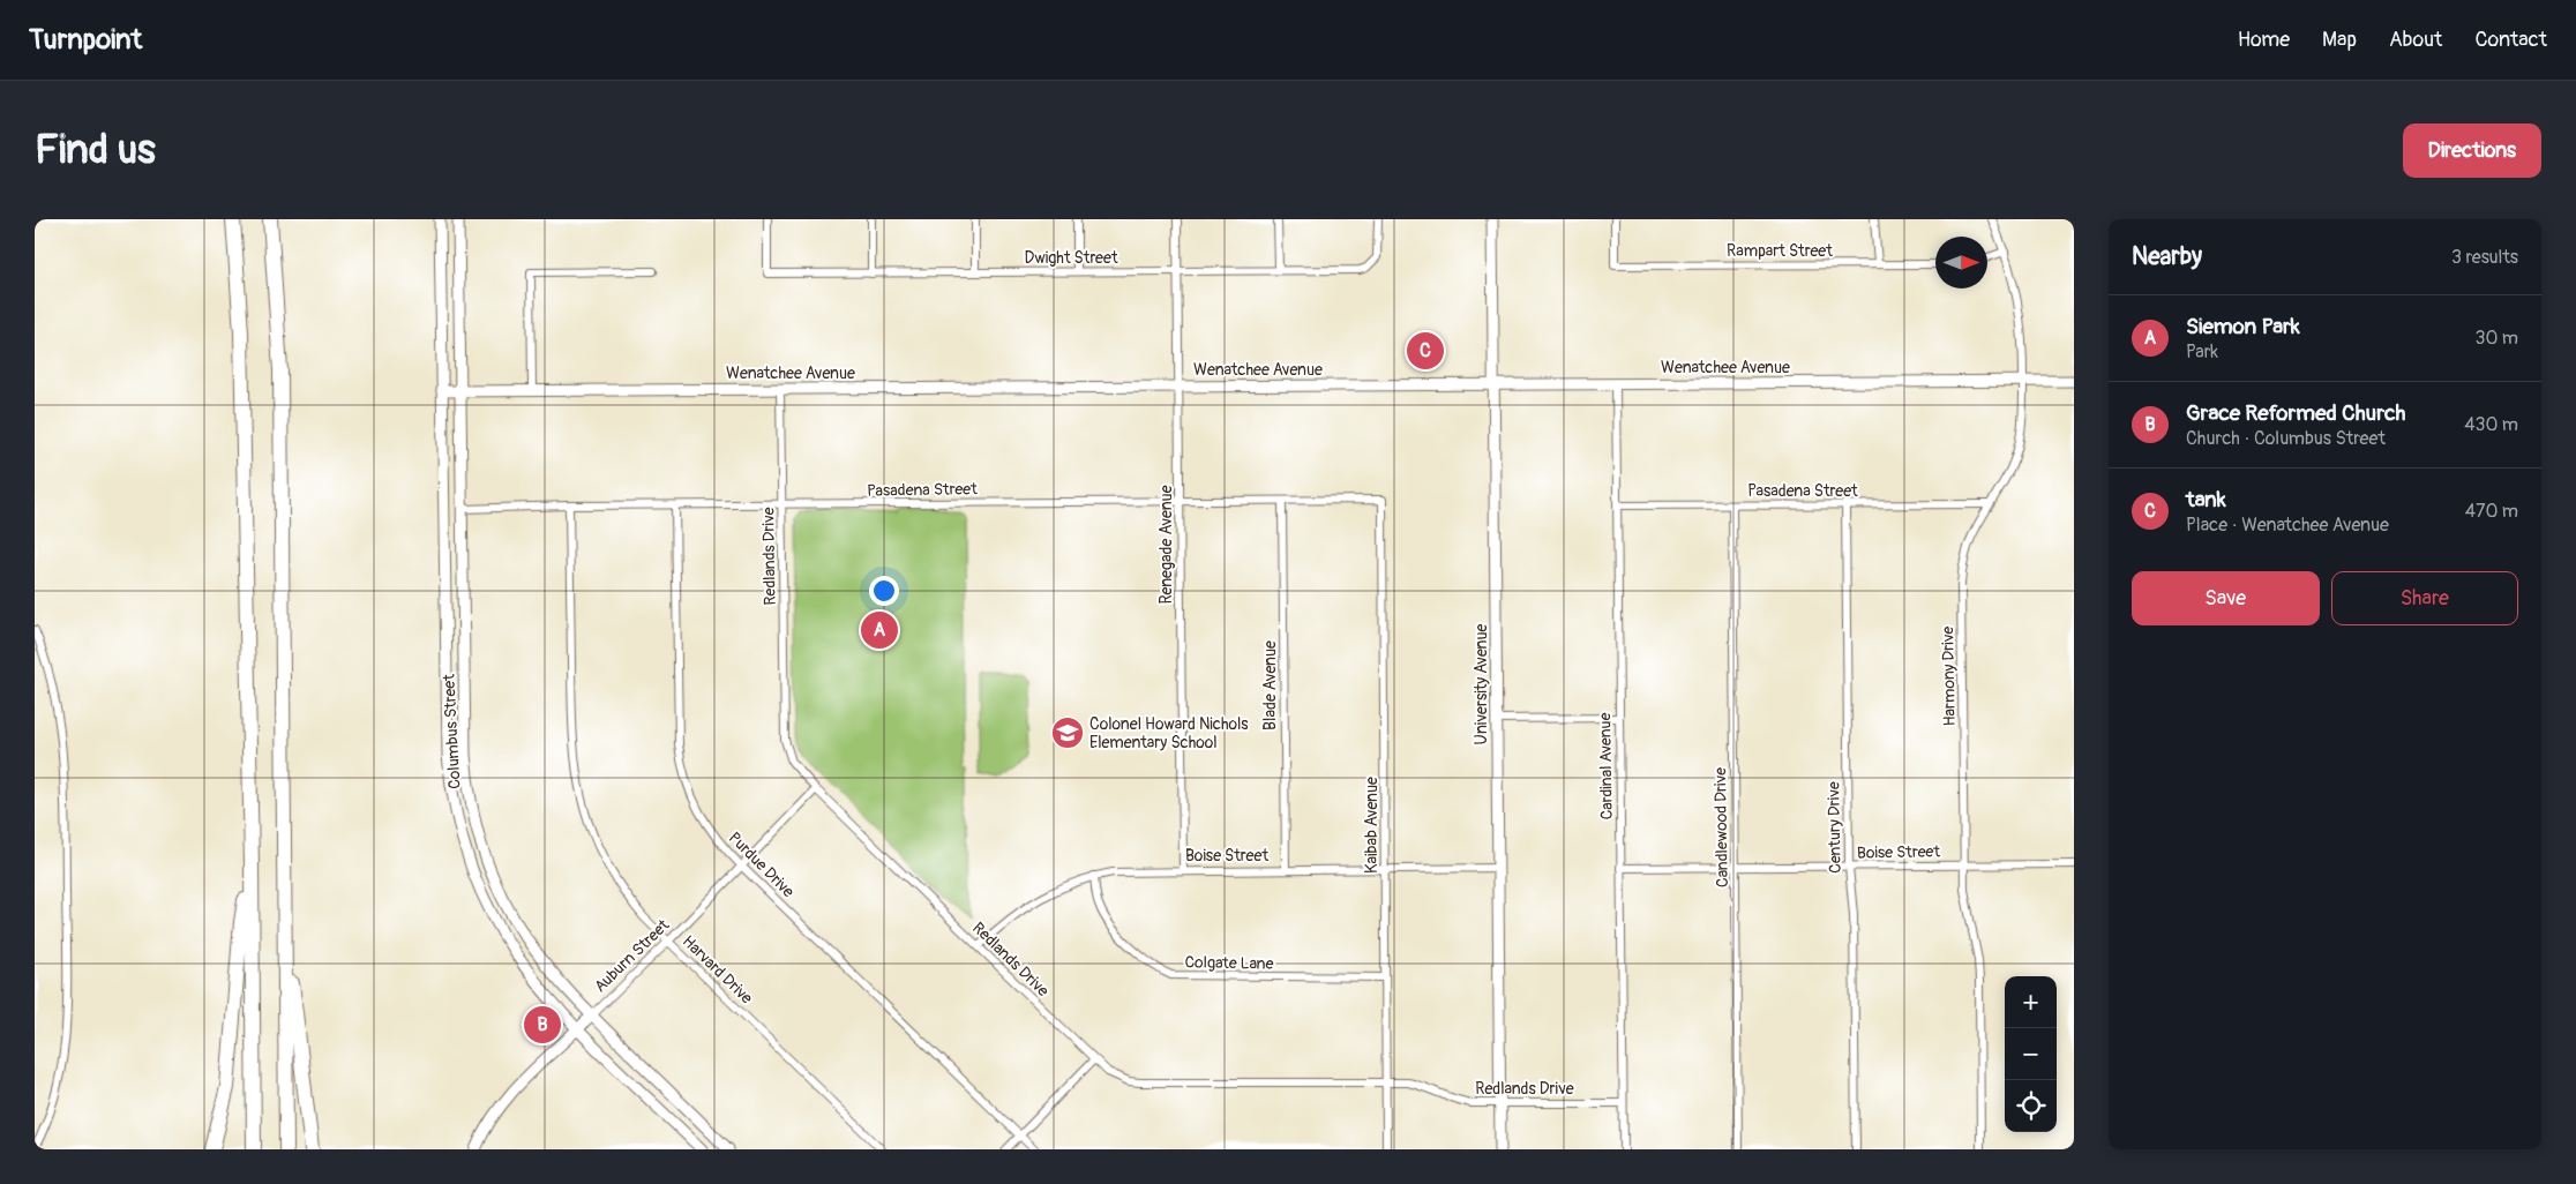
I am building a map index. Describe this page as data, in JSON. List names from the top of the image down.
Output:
{
  "streets": {
    "street": [
      "Rampart Street",
      "Dwight Street",
      "Wenatchee Avenue",
      "Pasadena Street",
      "Renegade Avenue",
      "Redlands Drive",
      "Harmony Drive",
      "University Avenue",
      "Blade Avenue",
      "Columbus Street",
      "Cardinal Avenue",
      "Kaibab Avenue",
      "Candlewood Drive",
      "Century Drive",
      "Boise Street",
      "Purdue Drive",
      "Auburn Street",
      "Colgate Lane",
      "Harvard Drive"
    ]
  },
  "crossings": [
    ["Dwight Street", "Renegade Avenue"],
    ["Wenatchee Avenue", "Renegade Avenue"],
    ["Wenatchee Avenue", "Redlands Drive"],
    ["Wenatchee Avenue", "Harmony Drive"],
    ["Wenatchee Avenue", "University Avenue"],
    ["Wenatchee Avenue", "Columbus Street"],
    ["Wenatchee Avenue", "Cardinal Avenue"],
    ["Pasadena Street", "Renegade Avenue"],
    ["Pasadena Street", "Redlands Drive"],
    ["Pasadena Street", "Harmony Drive"],
    ["Pasadena Street", "Blade Avenue"],
    ["Pasadena Street", "Columbus Street"],
    ["Pasadena Street", "Cardinal Avenue"],
    ["Pasadena Street", "Kaibab Avenue"],
    ["Pasadena Street", "Candlewood Drive"],
    ["Pasadena Street", "Century Drive"],
    ["Pasadena Street", "Purdue Drive"],
    ["Pasadena Street", "Harvard Drive"],
    ["Renegade Avenue", "Boise Street"],
    ["Redlands Drive", "University Avenue"],
    ["Redlands Drive", "Cardinal Avenue"],
    ["Redlands Drive", "Kaibab Avenue"],
    ["Redlands Drive", "Boise Street"],
    ["Redlands Drive", "Auburn Street"],
    ["Harmony Drive", "Boise Street"],
    ["University Avenue", "Boise Street"],
    ["Blade Avenue", "Boise Street"],
    ["Columbus Street", "Auburn Street"],
    ["Cardinal Avenue", "Boise Street"],
    ["Kaibab Avenue", "Boise Street"],
    ["Kaibab Avenue", "Colgate Lane"],
    ["Candlewood Drive", "Boise Street"],
    ["Century Drive", "Boise Street"],
    ["Boise Street", "Colgate Lane"],
    ["Purdue Drive", "Auburn Street"],
    ["Auburn Street", "Harvard Drive"]
  ],
  "places": {
    "school or university": ["Colonel Howard Nichols Elementary School"]
  },
  "north": "right",
  "page": {
    "header": "Turnpoint",
    "nav": [
      "Home",
      "Map",
      "About",
      "Contact"
    ],
    "buttons": [
      "Directions",
      ["Save", "Share"]
    ],
    "title": "Find us",
    "heading": ["Nearby", "3 results"],
    "list": [
      {
        "mark": "A",
        "name": "Siemon Park",
        "note": "Park",
        "value": "30 m"
      },
      {
        "mark": "B",
        "name": "Grace Reformed Church",
        "note": "Church · Columbus Street",
        "value": "430 m"
      },
      {
        "mark": "C",
        "name": "tank",
        "note": "Place · Wenatchee Avenue",
        "value": "470 m"
      }
    ],
    "pins": ["C", "A", "B"],
    "map_buttons": ["+", "−"]
  }
}
